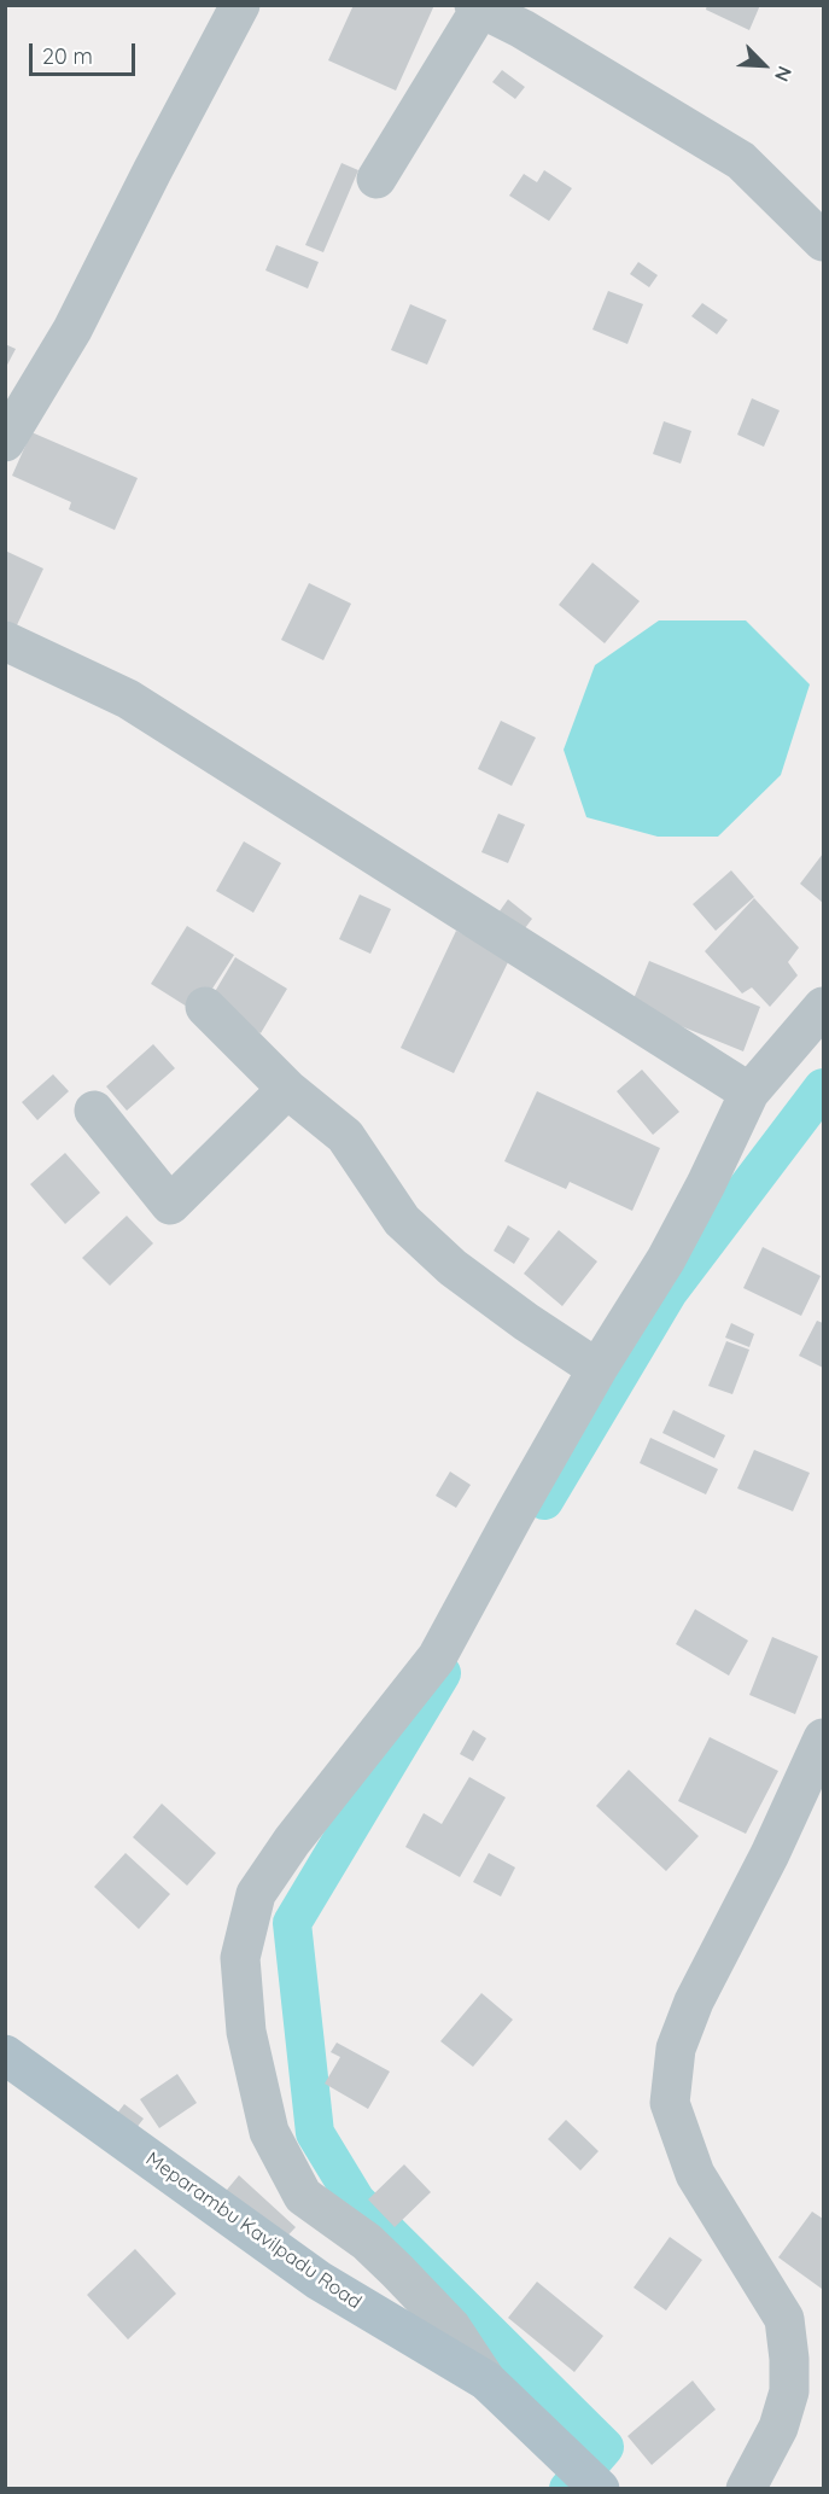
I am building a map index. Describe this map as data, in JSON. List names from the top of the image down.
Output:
{
  "streets": {
    "main road": ["Meparambu Kavilpadu Road"]
  },
  "scale_bar": "20 m",
  "north": "bottom right"
}
